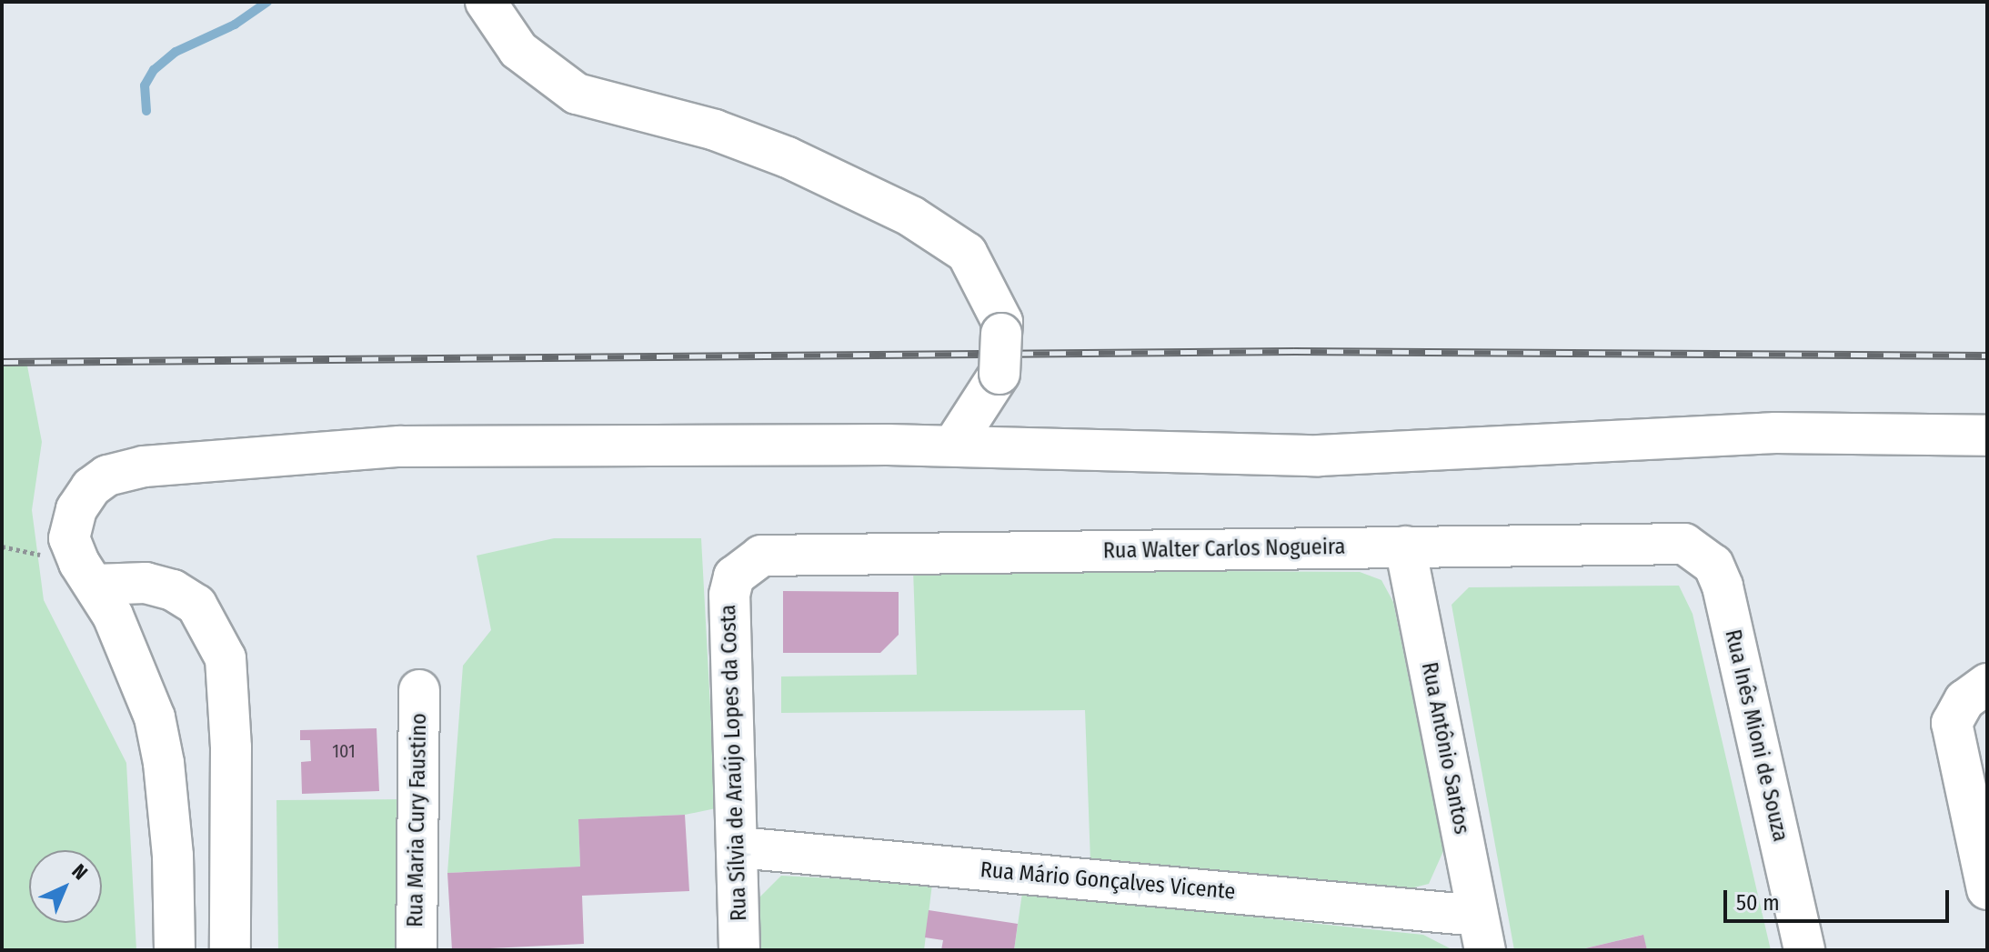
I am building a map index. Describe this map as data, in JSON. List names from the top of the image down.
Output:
{
  "streets": {
    "street": [
      "Rua Walter Carlos Nogueira",
      "Rua Inês Mioni de Souza",
      "Rua Antônio Santos",
      "Rua Sílvia de Araújo Lopes da Costa",
      "Rua Maria Cury Faustino",
      "Rua Mário Gonçalves Vicente"
    ]
  },
  "crossings": [
    ["Rua Walter Carlos Nogueira", "Rua Inês Mioni de Souza"],
    ["Rua Walter Carlos Nogueira", "Rua Antônio Santos"],
    ["Rua Walter Carlos Nogueira", "Rua Sílvia de Araújo Lopes da Costa"],
    ["Rua Antônio Santos", "Rua Mário Gonçalves Vicente"],
    ["Rua Sílvia de Araújo Lopes da Costa", "Rua Mário Gonçalves Vicente"]
  ],
  "house_numbers": ["101"],
  "scale_bar": "50 m",
  "north": "top right"
}
